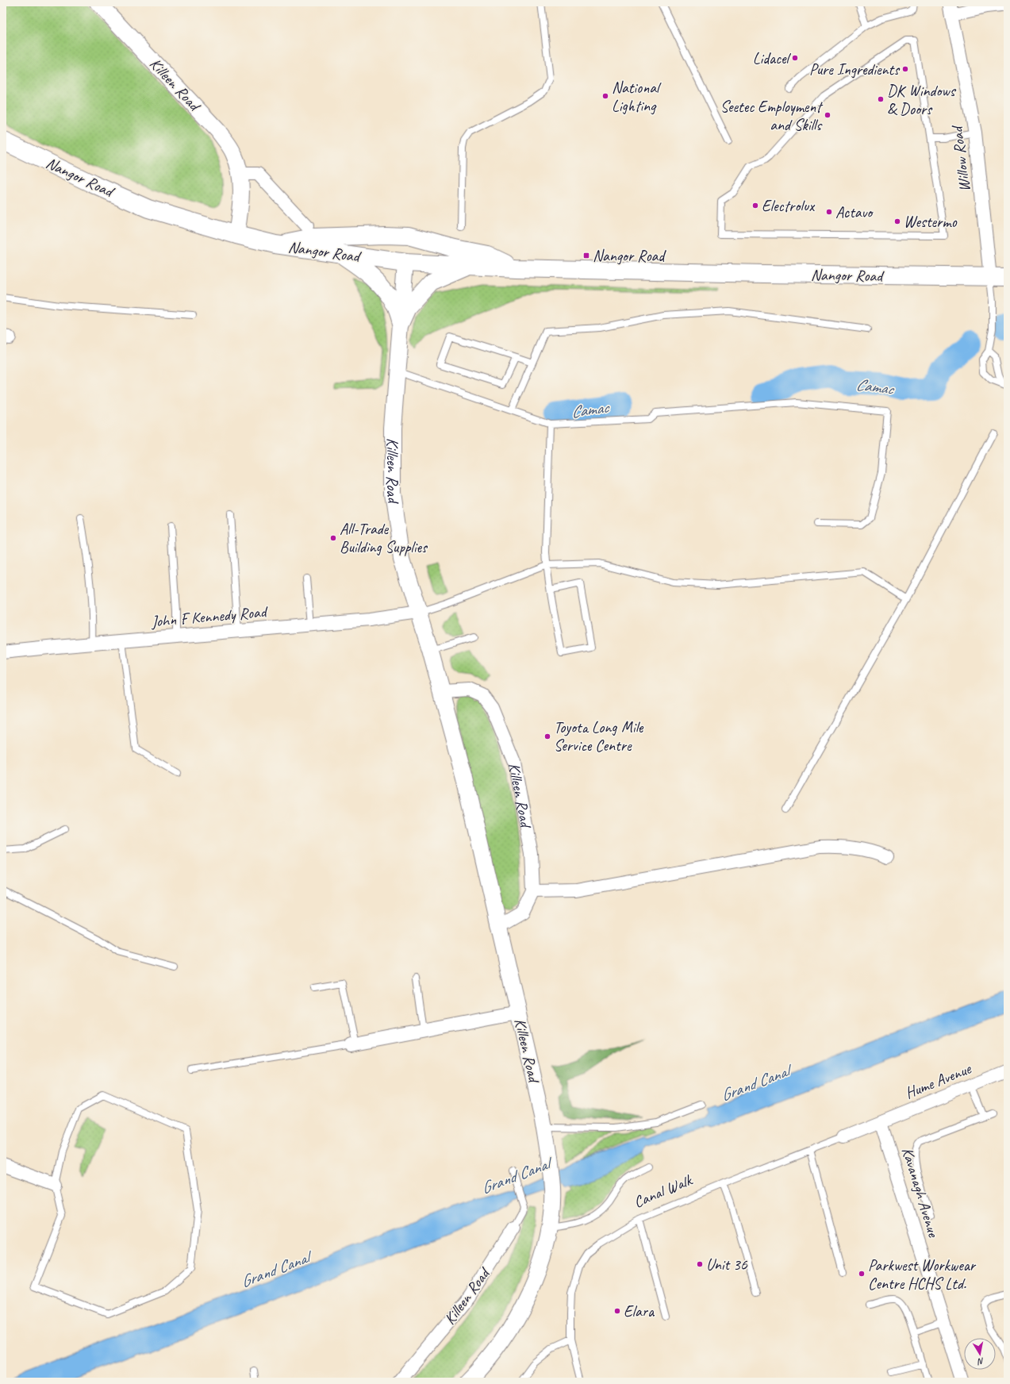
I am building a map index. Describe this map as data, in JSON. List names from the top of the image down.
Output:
{
  "streets": {
    "main road": ["Nangor Road"],
    "street": [
      "Killeen Road",
      "Willow Road",
      "John F Kennedy Road",
      "Hume Avenue",
      "Canal Walk",
      "Kavanagh Avenue"
    ]
  },
  "crossings": [
    ["Killeen Road", "Nangor Road"],
    ["Killeen Road", "John F Kennedy Road"],
    ["Willow Road", "Nangor Road"],
    ["Hume Avenue", "Canal Walk"],
    ["Hume Avenue", "Kavanagh Avenue"],
    ["Canal Walk", "Kavanagh Avenue"]
  ],
  "water": ["Camac", "Grand Canal"],
  "places": {
    "other": [
      "Lidacel",
      "Pure Ingredients",
      "National Lighting",
      "DK Windows & Doors",
      "Seetec Employment and Skills",
      "Electrolux",
      "Actavo",
      "Westermo",
      "All-Trade Building Supplies",
      "Toyota Long Mile Service Centre",
      "Unit 36",
      "Parkwest Workwear Centre HCHS Ltd.",
      "Elara"
    ],
    "transit": ["Nangor Road"]
  },
  "north": "bottom"
}
